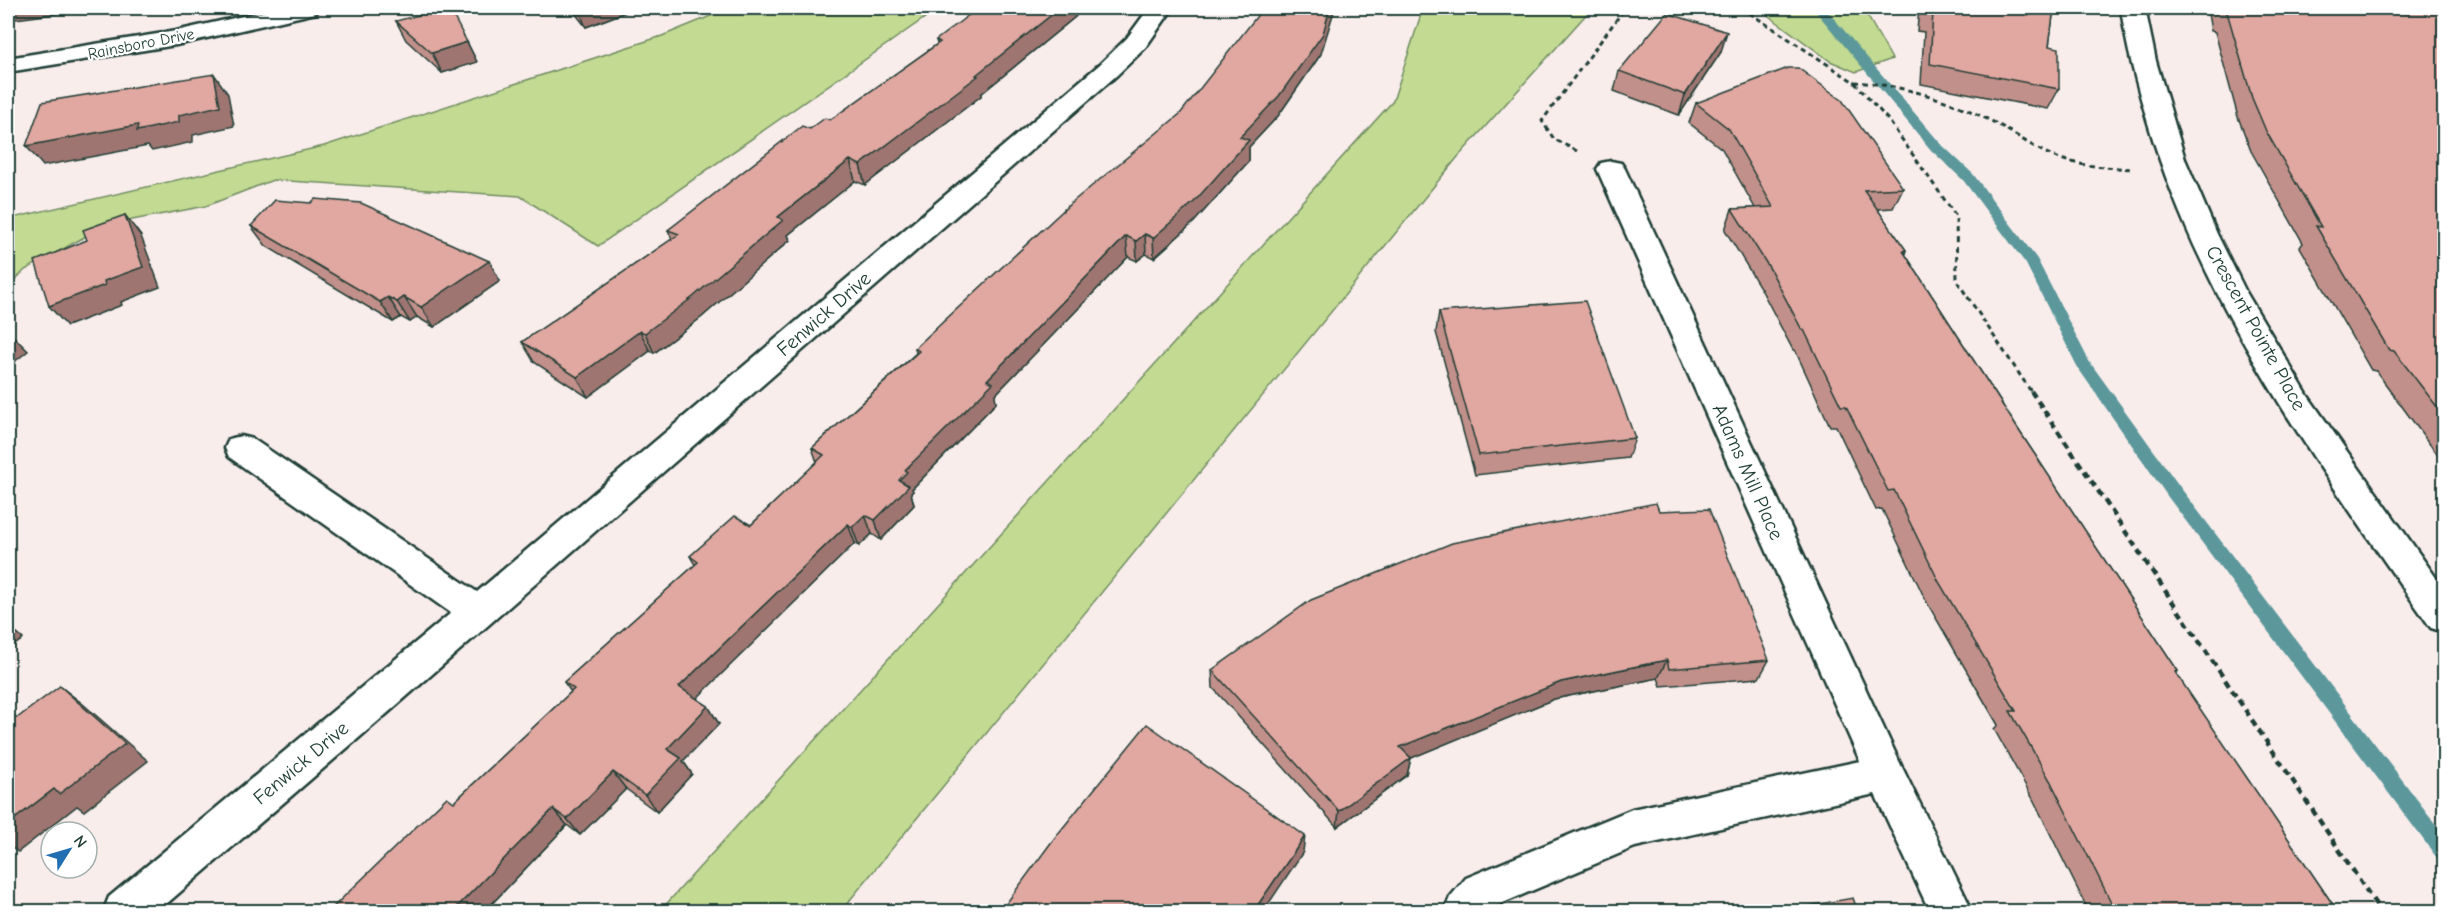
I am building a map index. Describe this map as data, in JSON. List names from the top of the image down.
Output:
{
  "streets": {
    "street": [
      "Rainsboro Drive",
      "Fenwick Drive",
      "Crescent Pointe Place",
      "Adams Mill Place"
    ]
  },
  "north": "top right"
}
